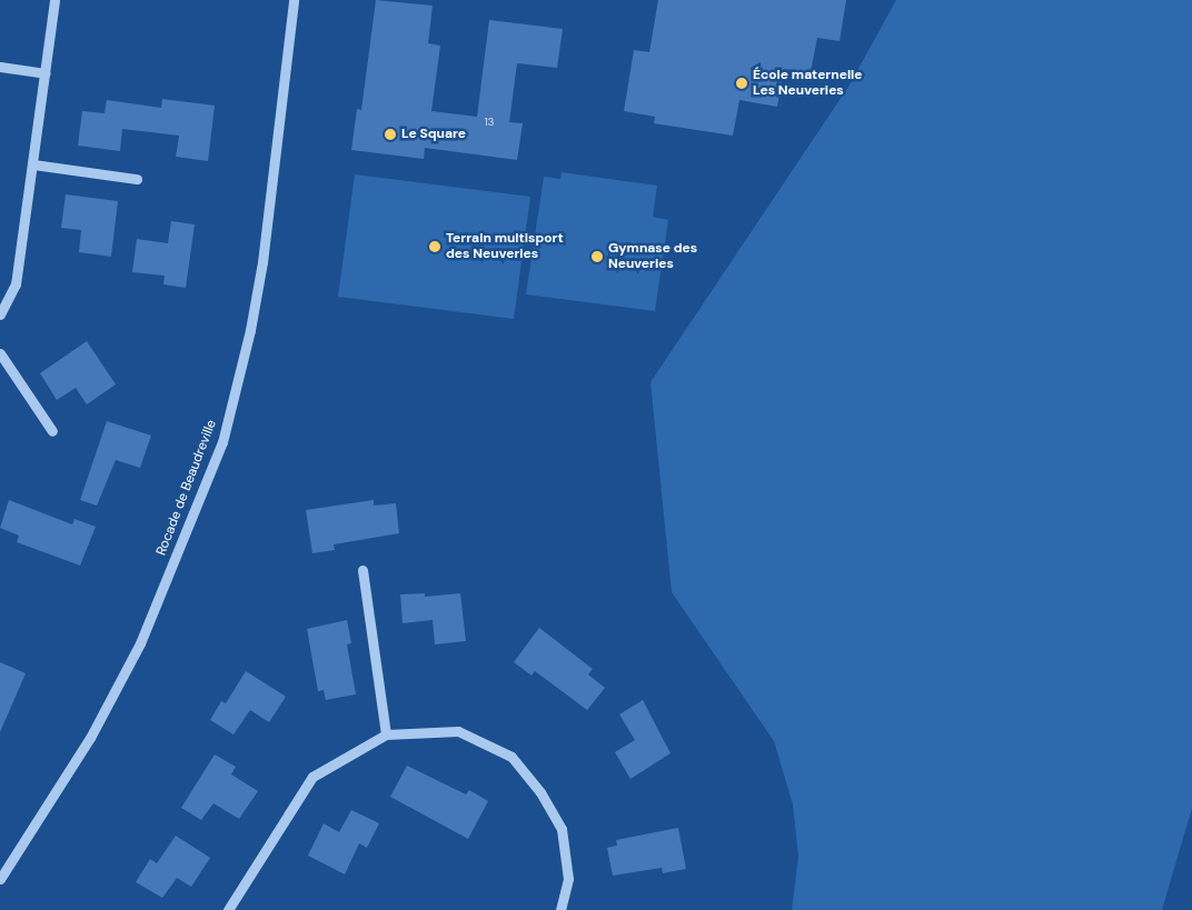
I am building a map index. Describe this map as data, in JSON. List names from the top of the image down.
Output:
{
  "streets": {
    "street": ["Rocade de Beaudreville"]
  },
  "places": [
    "École maternelle Les Neuveries",
    "Le Square",
    "Terrain multisport des Neuveries",
    "Gymnase des Neuveries"
  ],
  "house_numbers": ["13"]
}
